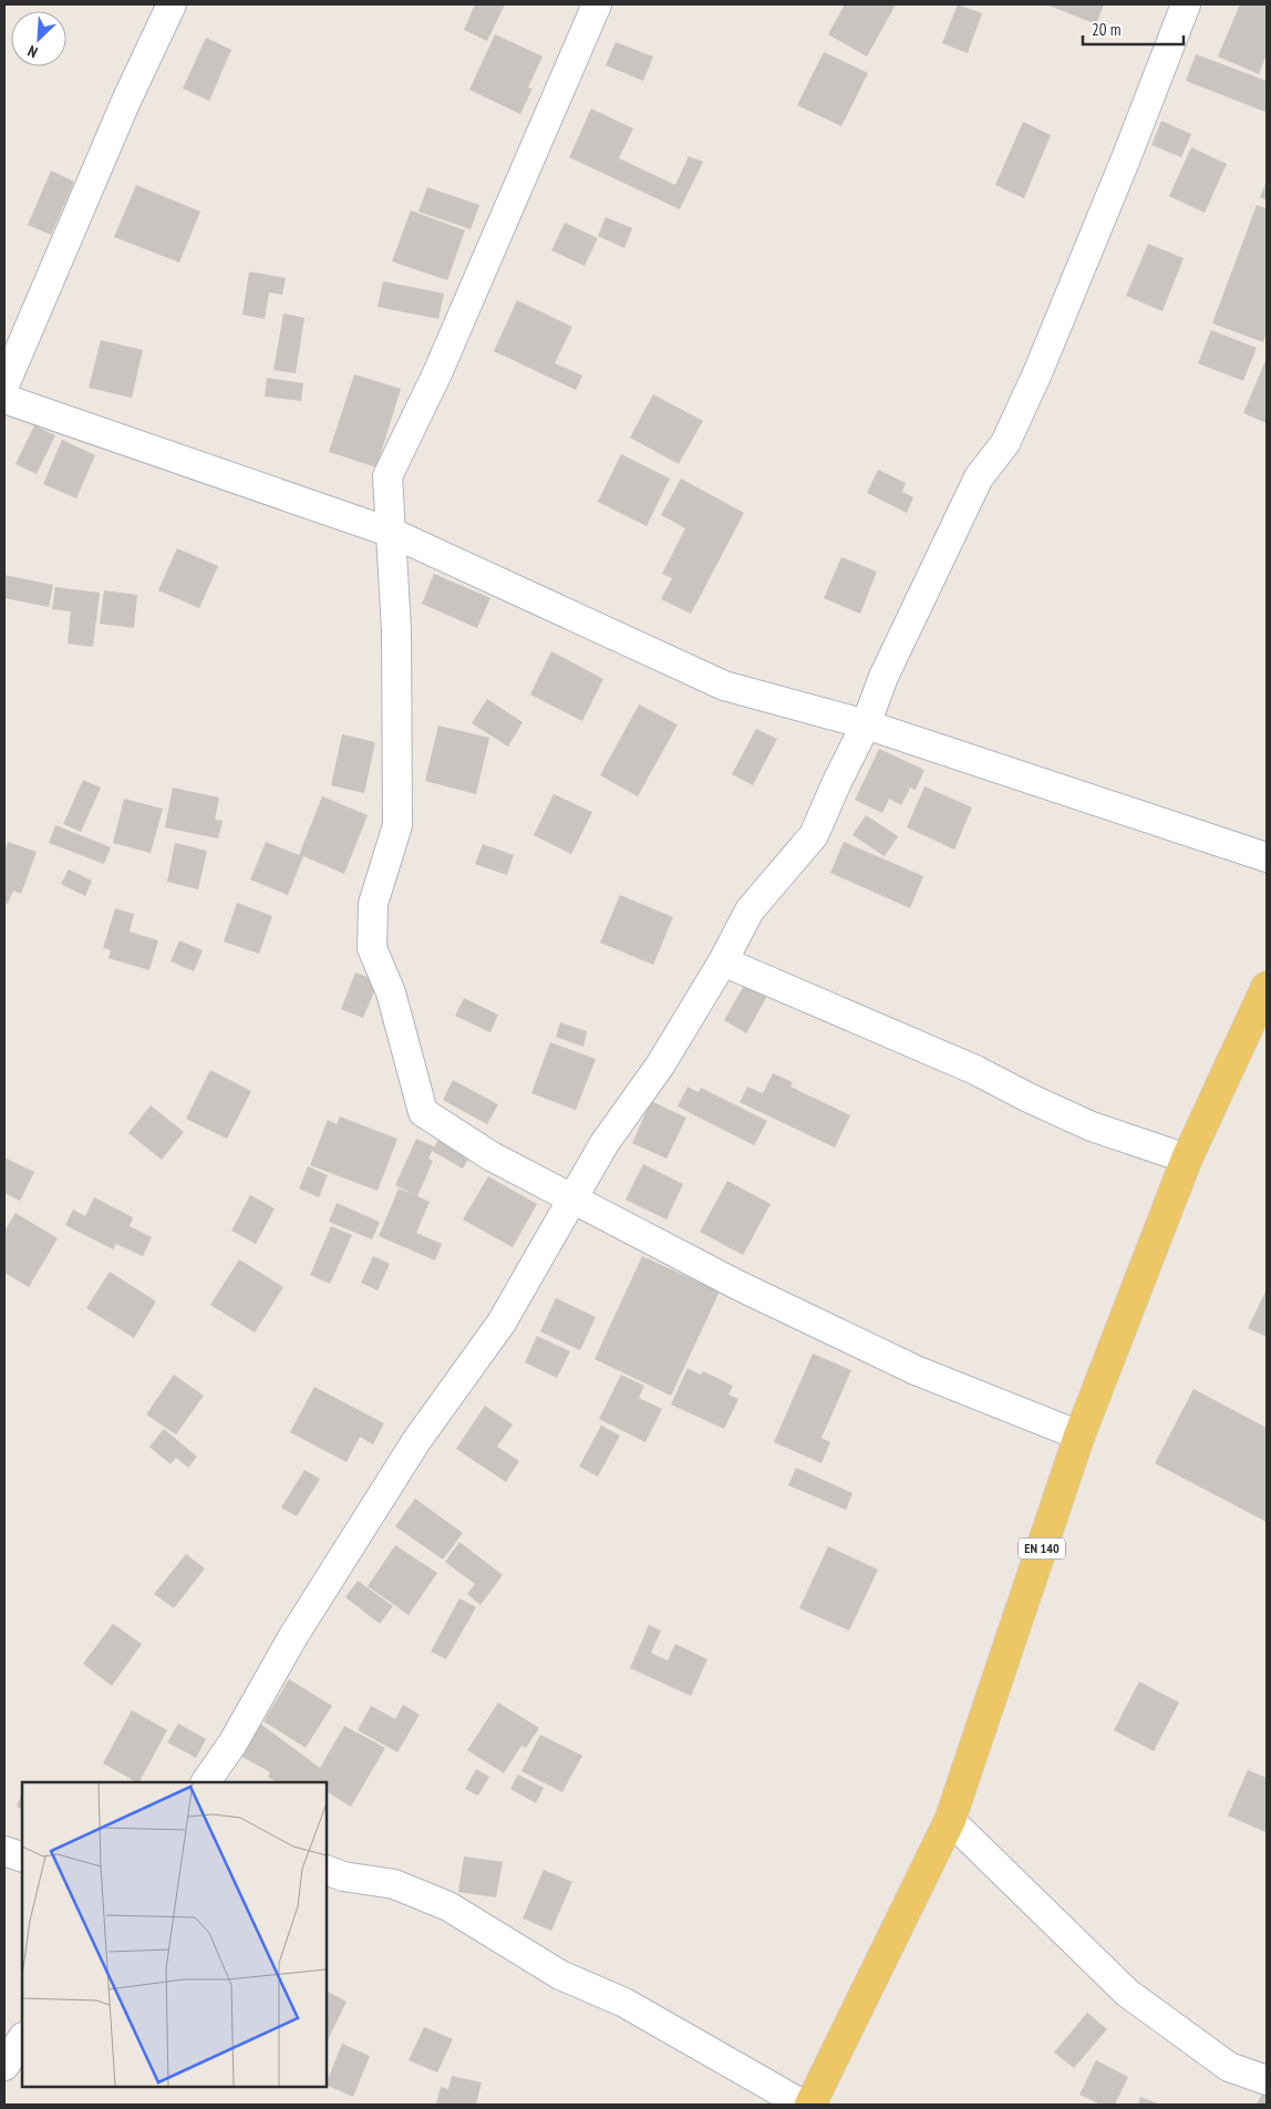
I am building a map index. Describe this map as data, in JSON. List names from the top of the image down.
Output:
{
  "streets": {
    "main road": ["EN 140"]
  },
  "scale_bar": "20 m",
  "north": "bottom left"
}
